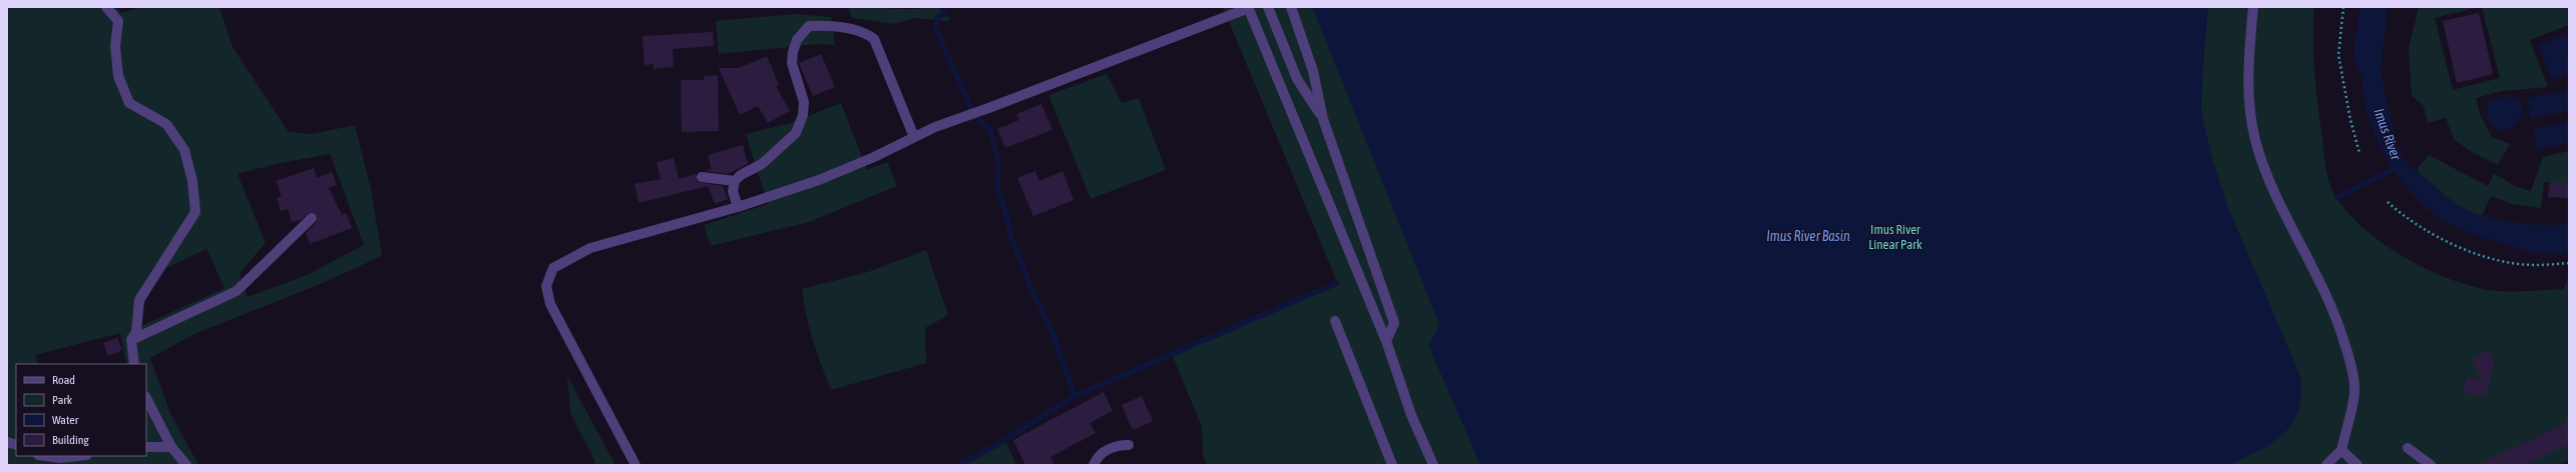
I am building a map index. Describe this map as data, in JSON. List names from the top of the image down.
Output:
{
  "water": ["Imus River", "Imus River Basin"],
  "parks": ["Imus River Linear Park"],
  "legend": [
    "Road",
    "Park",
    "Water",
    "Building"
  ]
}
